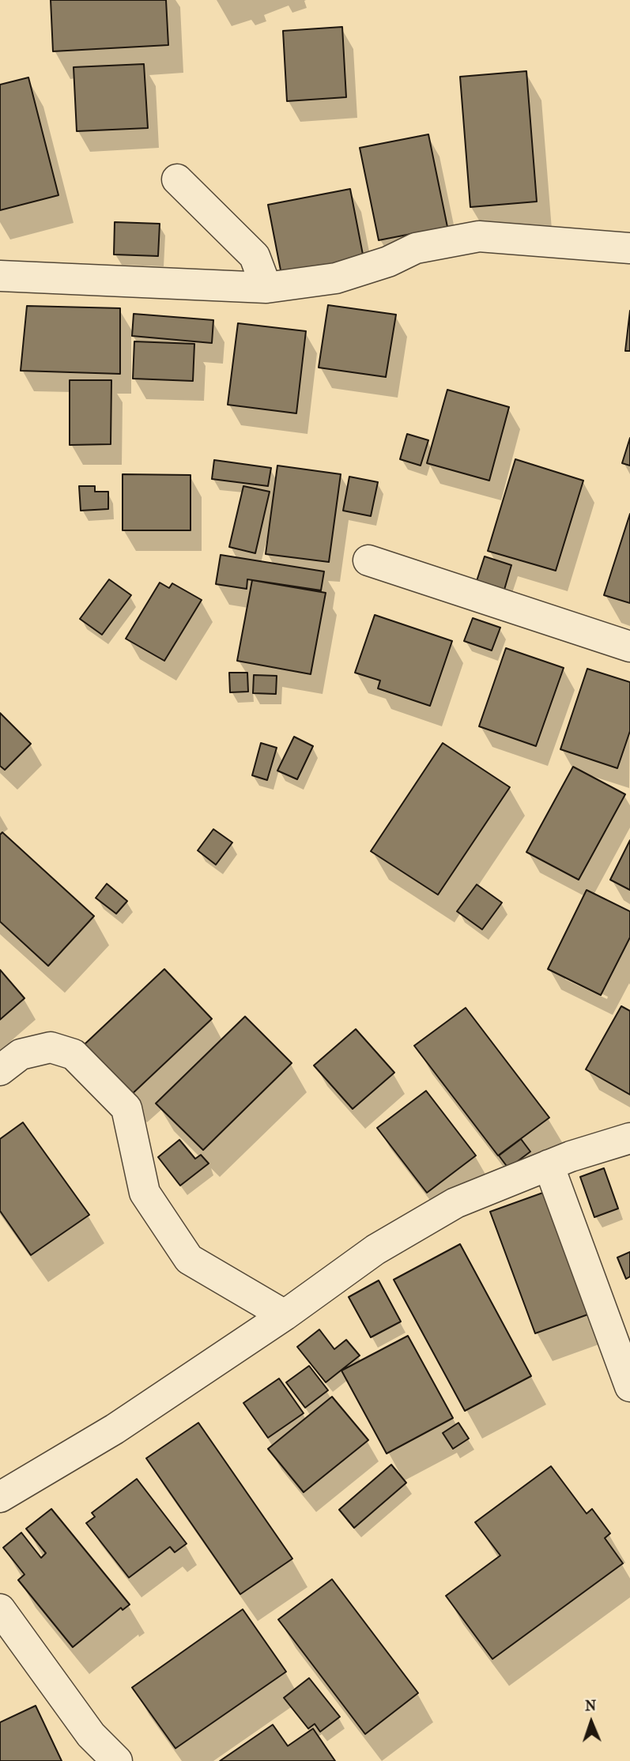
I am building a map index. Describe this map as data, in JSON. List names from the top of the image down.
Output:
{
  "north": "top"
}
